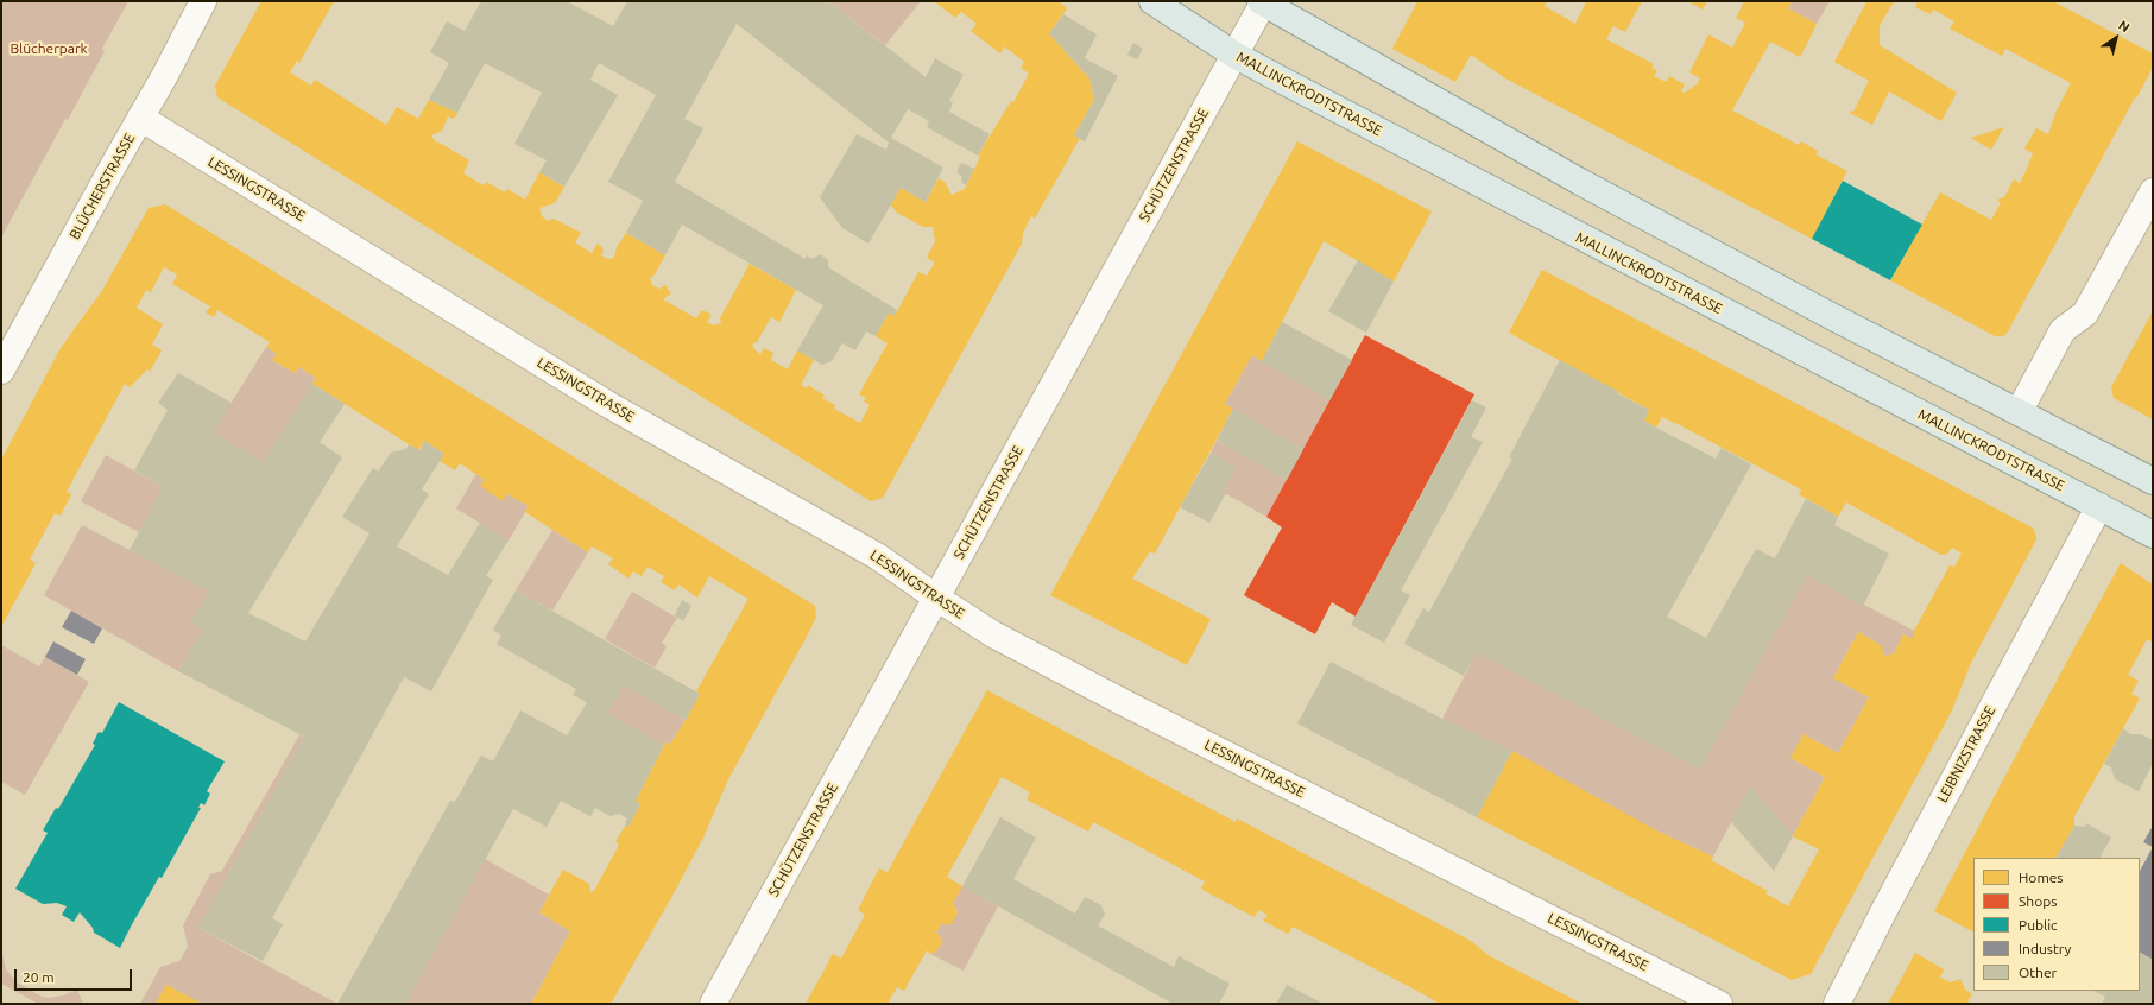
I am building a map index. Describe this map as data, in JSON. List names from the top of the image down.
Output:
{
  "streets": {
    "main road": ["MALLINCKRODTSTRASSE"],
    "street": [
      "SCHÜTZENSTRASSE",
      "BLÜCHERSTRASSE",
      "LESSINGSTRASSE",
      "LEIBNIZSTRASSE"
    ]
  },
  "crossings": [
    ["MALLINCKRODTSTRASSE", "SCHÜTZENSTRASSE"],
    ["MALLINCKRODTSTRASSE", "LEIBNIZSTRASSE"],
    ["SCHÜTZENSTRASSE", "LESSINGSTRASSE"],
    ["BLÜCHERSTRASSE", "LESSINGSTRASSE"]
  ],
  "parks": ["Blücherpark"],
  "legend": [
    "Homes",
    "Shops",
    "Public",
    "Industry",
    "Other"
  ],
  "scale_bar": "20 m",
  "north": "top right"
}
